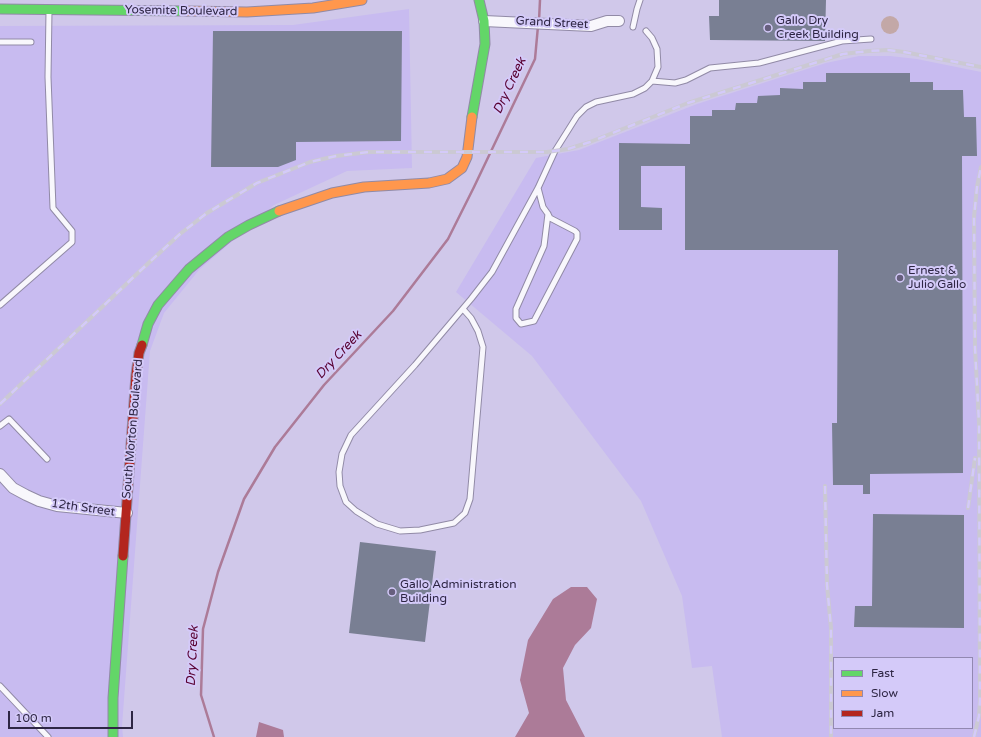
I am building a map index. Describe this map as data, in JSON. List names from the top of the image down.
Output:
{
  "streets": {
    "street": [
      "Yosemite Boulevard",
      "Grand Street",
      "South Morton Boulevard",
      "12th Street"
    ]
  },
  "crossings": [
    ["Grand Street", "South Morton Boulevard"],
    ["South Morton Boulevard", "12th Street"]
  ],
  "water": ["Dry Creek"],
  "places": ["Gallo Dry Creek Building", "Ernest & Julio Gallo", "Gallo Administration Building"],
  "legend": ["Fast", "Slow", "Jam"],
  "scale_bar": "100 m"
}
